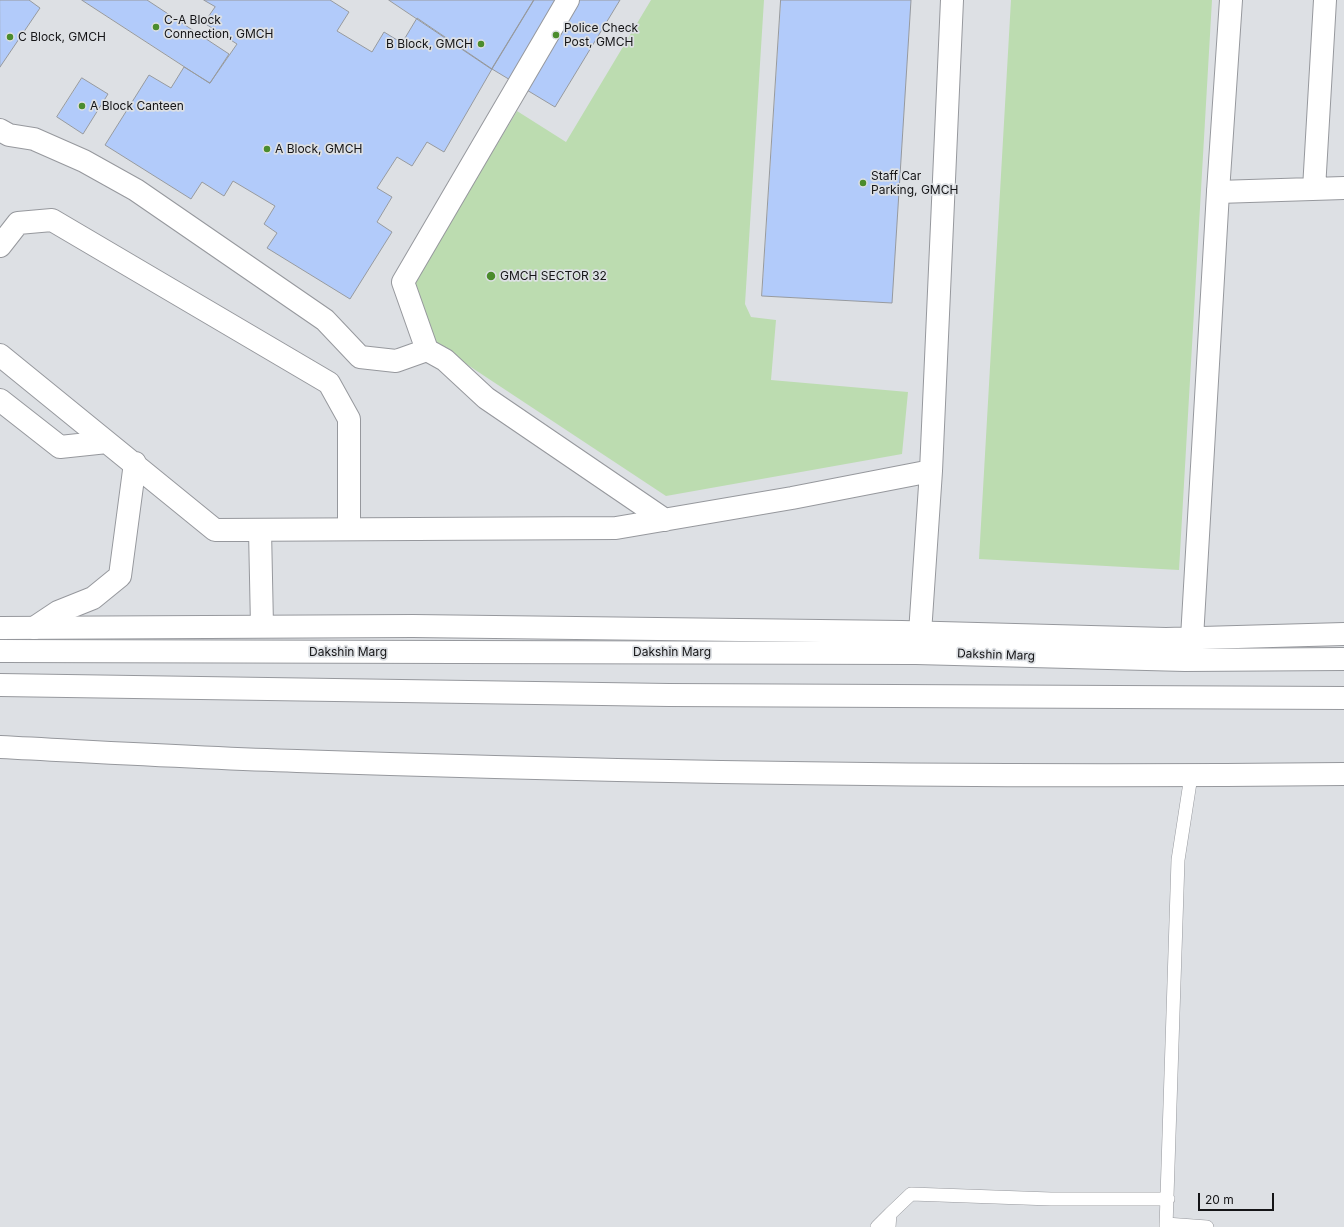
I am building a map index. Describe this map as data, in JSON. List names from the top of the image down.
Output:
{
  "streets": {
    "street": ["Dakshin Marg"]
  },
  "places": [
    "C-A Block Connection, GMCH",
    "Police Check Post, GMCH",
    "C Block, GMCH",
    "B Block, GMCH",
    "A Block Canteen",
    "A Block, GMCH",
    "Staff Car Parking, GMCH",
    "GMCH SECTOR 32"
  ],
  "scale_bar": "20 m"
}
